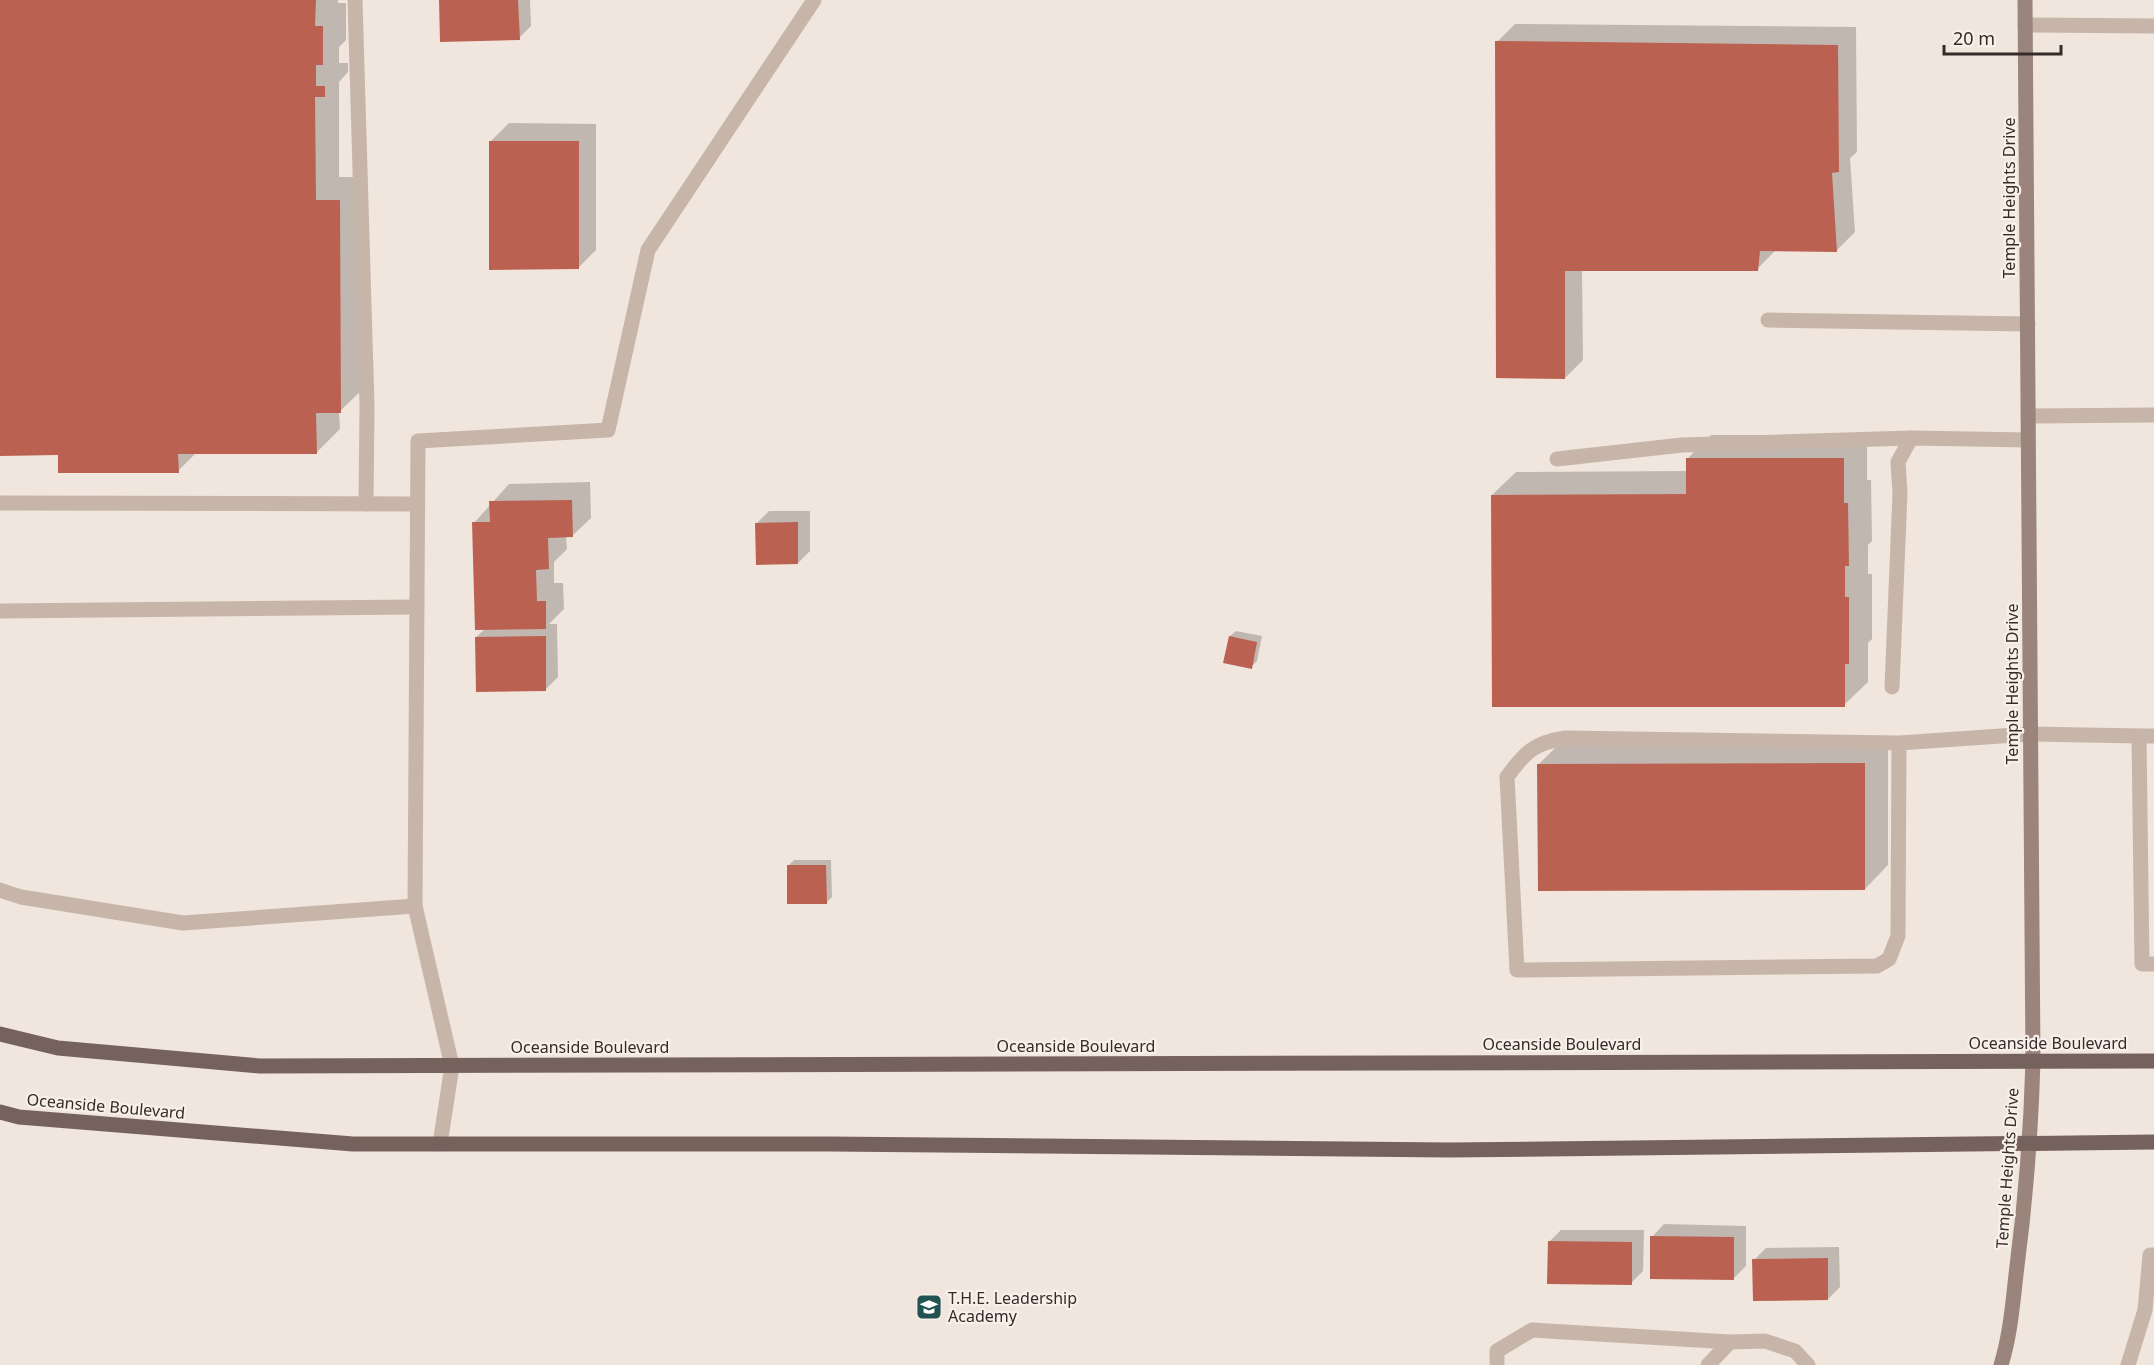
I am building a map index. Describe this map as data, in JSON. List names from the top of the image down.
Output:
{
  "streets": {
    "main road": ["Oceanside Boulevard"],
    "street": ["Temple Heights Drive"]
  },
  "crossings": [
    ["Temple Heights Drive", "Oceanside Boulevard"]
  ],
  "places": {
    "school or university": ["T.H.E. Leadership Academy"]
  },
  "scale_bar": "20 m"
}
